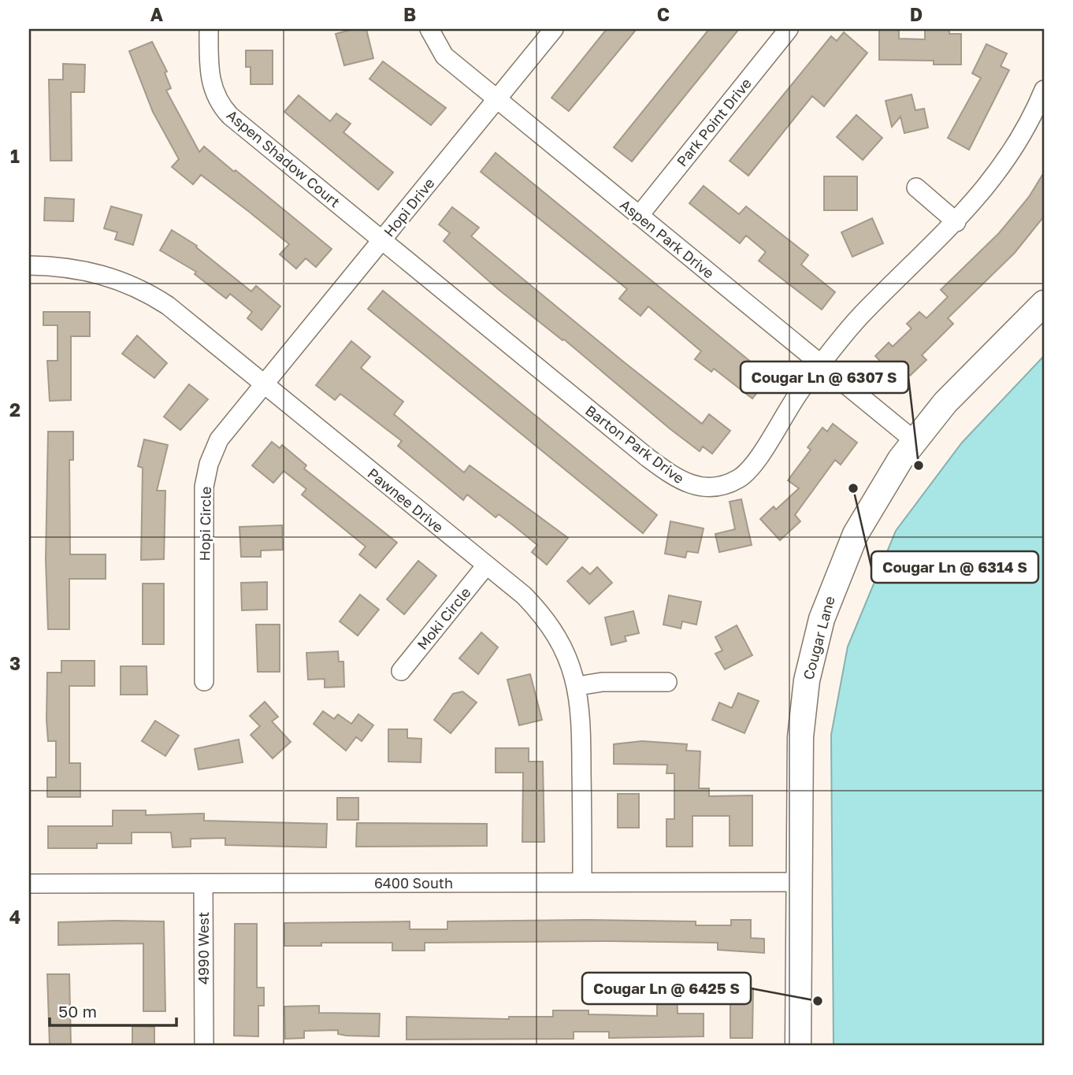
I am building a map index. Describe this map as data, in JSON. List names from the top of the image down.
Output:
{
  "streets": {
    "main road": ["Cougar Lane"],
    "street": [
      "Park Point Drive",
      "Aspen Shadow Court",
      "Hopi Drive",
      "Aspen Park Drive",
      "Barton Park Drive",
      "Pawnee Drive",
      "Hopi Circle",
      "Moki Circle",
      "6400 South",
      "4990 West"
    ]
  },
  "crossings": [
    ["Park Point Drive", "Aspen Park Drive"],
    ["Aspen Shadow Court", "Hopi Drive"],
    ["Aspen Shadow Court", "Barton Park Drive"],
    ["Hopi Drive", "Aspen Park Drive"],
    ["Hopi Drive", "Barton Park Drive"],
    ["Hopi Drive", "Pawnee Drive"],
    ["Hopi Drive", "Hopi Circle"],
    ["Aspen Park Drive", "Barton Park Drive"],
    ["Aspen Park Drive", "Cougar Lane"],
    ["Pawnee Drive", "Hopi Circle"],
    ["Pawnee Drive", "Moki Circle"],
    ["Pawnee Drive", "6400 South"],
    ["Cougar Lane", "6400 South"],
    ["6400 South", "4990 West"]
  ],
  "places": ["Cougar Ln @ 6307 S", "Cougar Ln @ 6314 S", "Cougar Ln @ 6425 S"],
  "scale_bar": "50 m",
  "grid": {
    "columns": [
      "A",
      "B",
      "C",
      "D"
    ],
    "rows": [
      "1",
      "2",
      "3",
      "4"
    ]
  }
}
